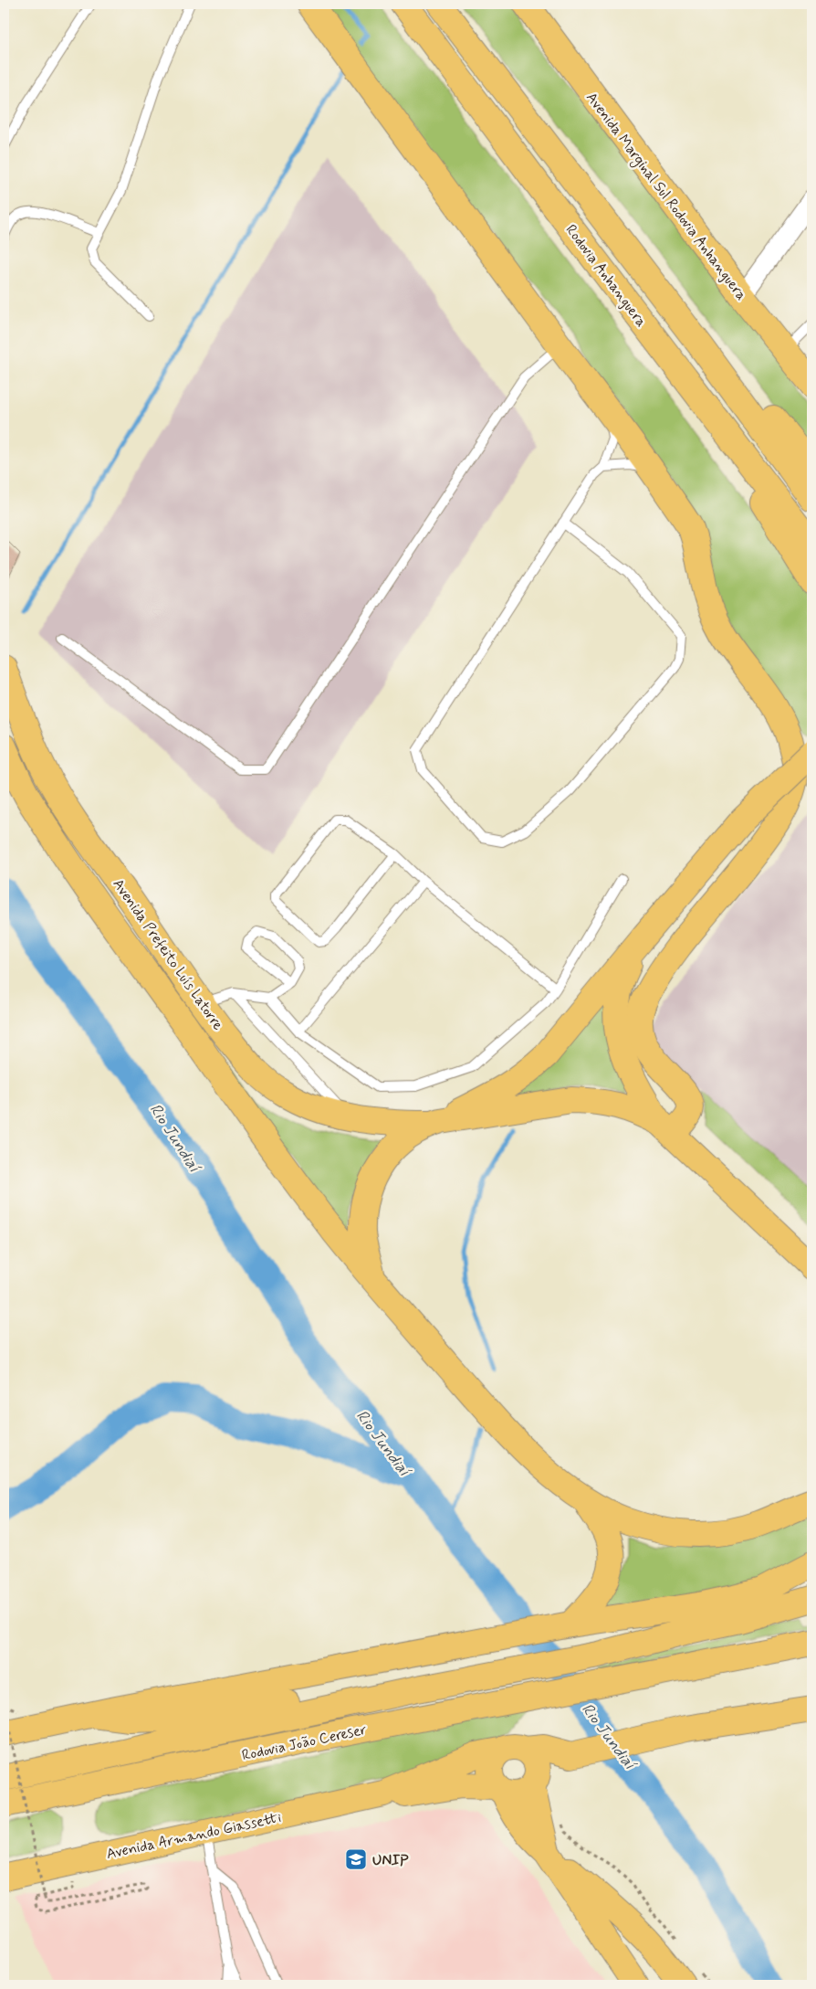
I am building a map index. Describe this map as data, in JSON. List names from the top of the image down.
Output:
{
  "streets": {
    "main road": [
      "Avenida Marginal Sul Rodovia Anhanguera",
      "Rodovia Anhanguera",
      "Avenida Prefeito Luís Latorre",
      "Rodovia João Cereser",
      "Avenida Armando Giassetti"
    ]
  },
  "water": ["Rio Jundiaí"],
  "places": {
    "school or university": ["UNIP"]
  }
}
